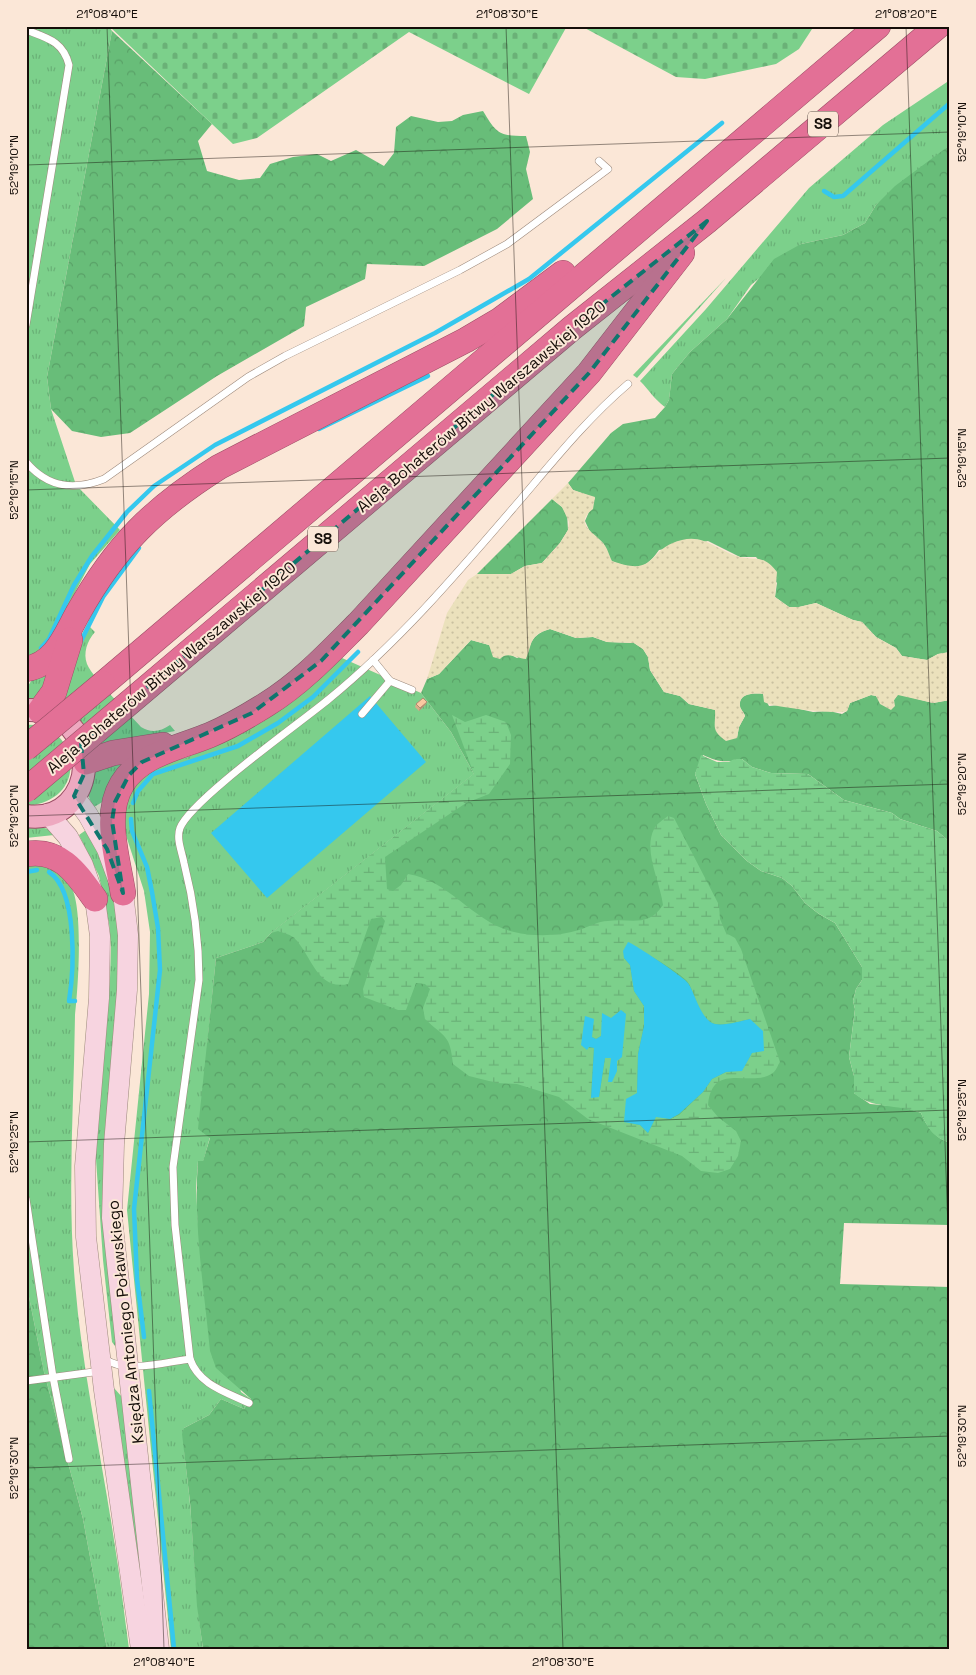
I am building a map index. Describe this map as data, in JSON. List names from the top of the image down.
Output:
{
  "streets": {
    "highway": ["S8", "Aleja Bohaterów Bitwy Warszawskiej 1920"],
    "main road": ["Księdza Antoniego Poławskiego"]
  },
  "coordinates": [
    "21°08'40\"E",
    "21°08'30\"E",
    "21°08'20\"E",
    "52°19'10\"N",
    "52°19'15\"N",
    "52°19'20\"N",
    "52°19'25\"N",
    "52°19'30\"N"
  ]
}
